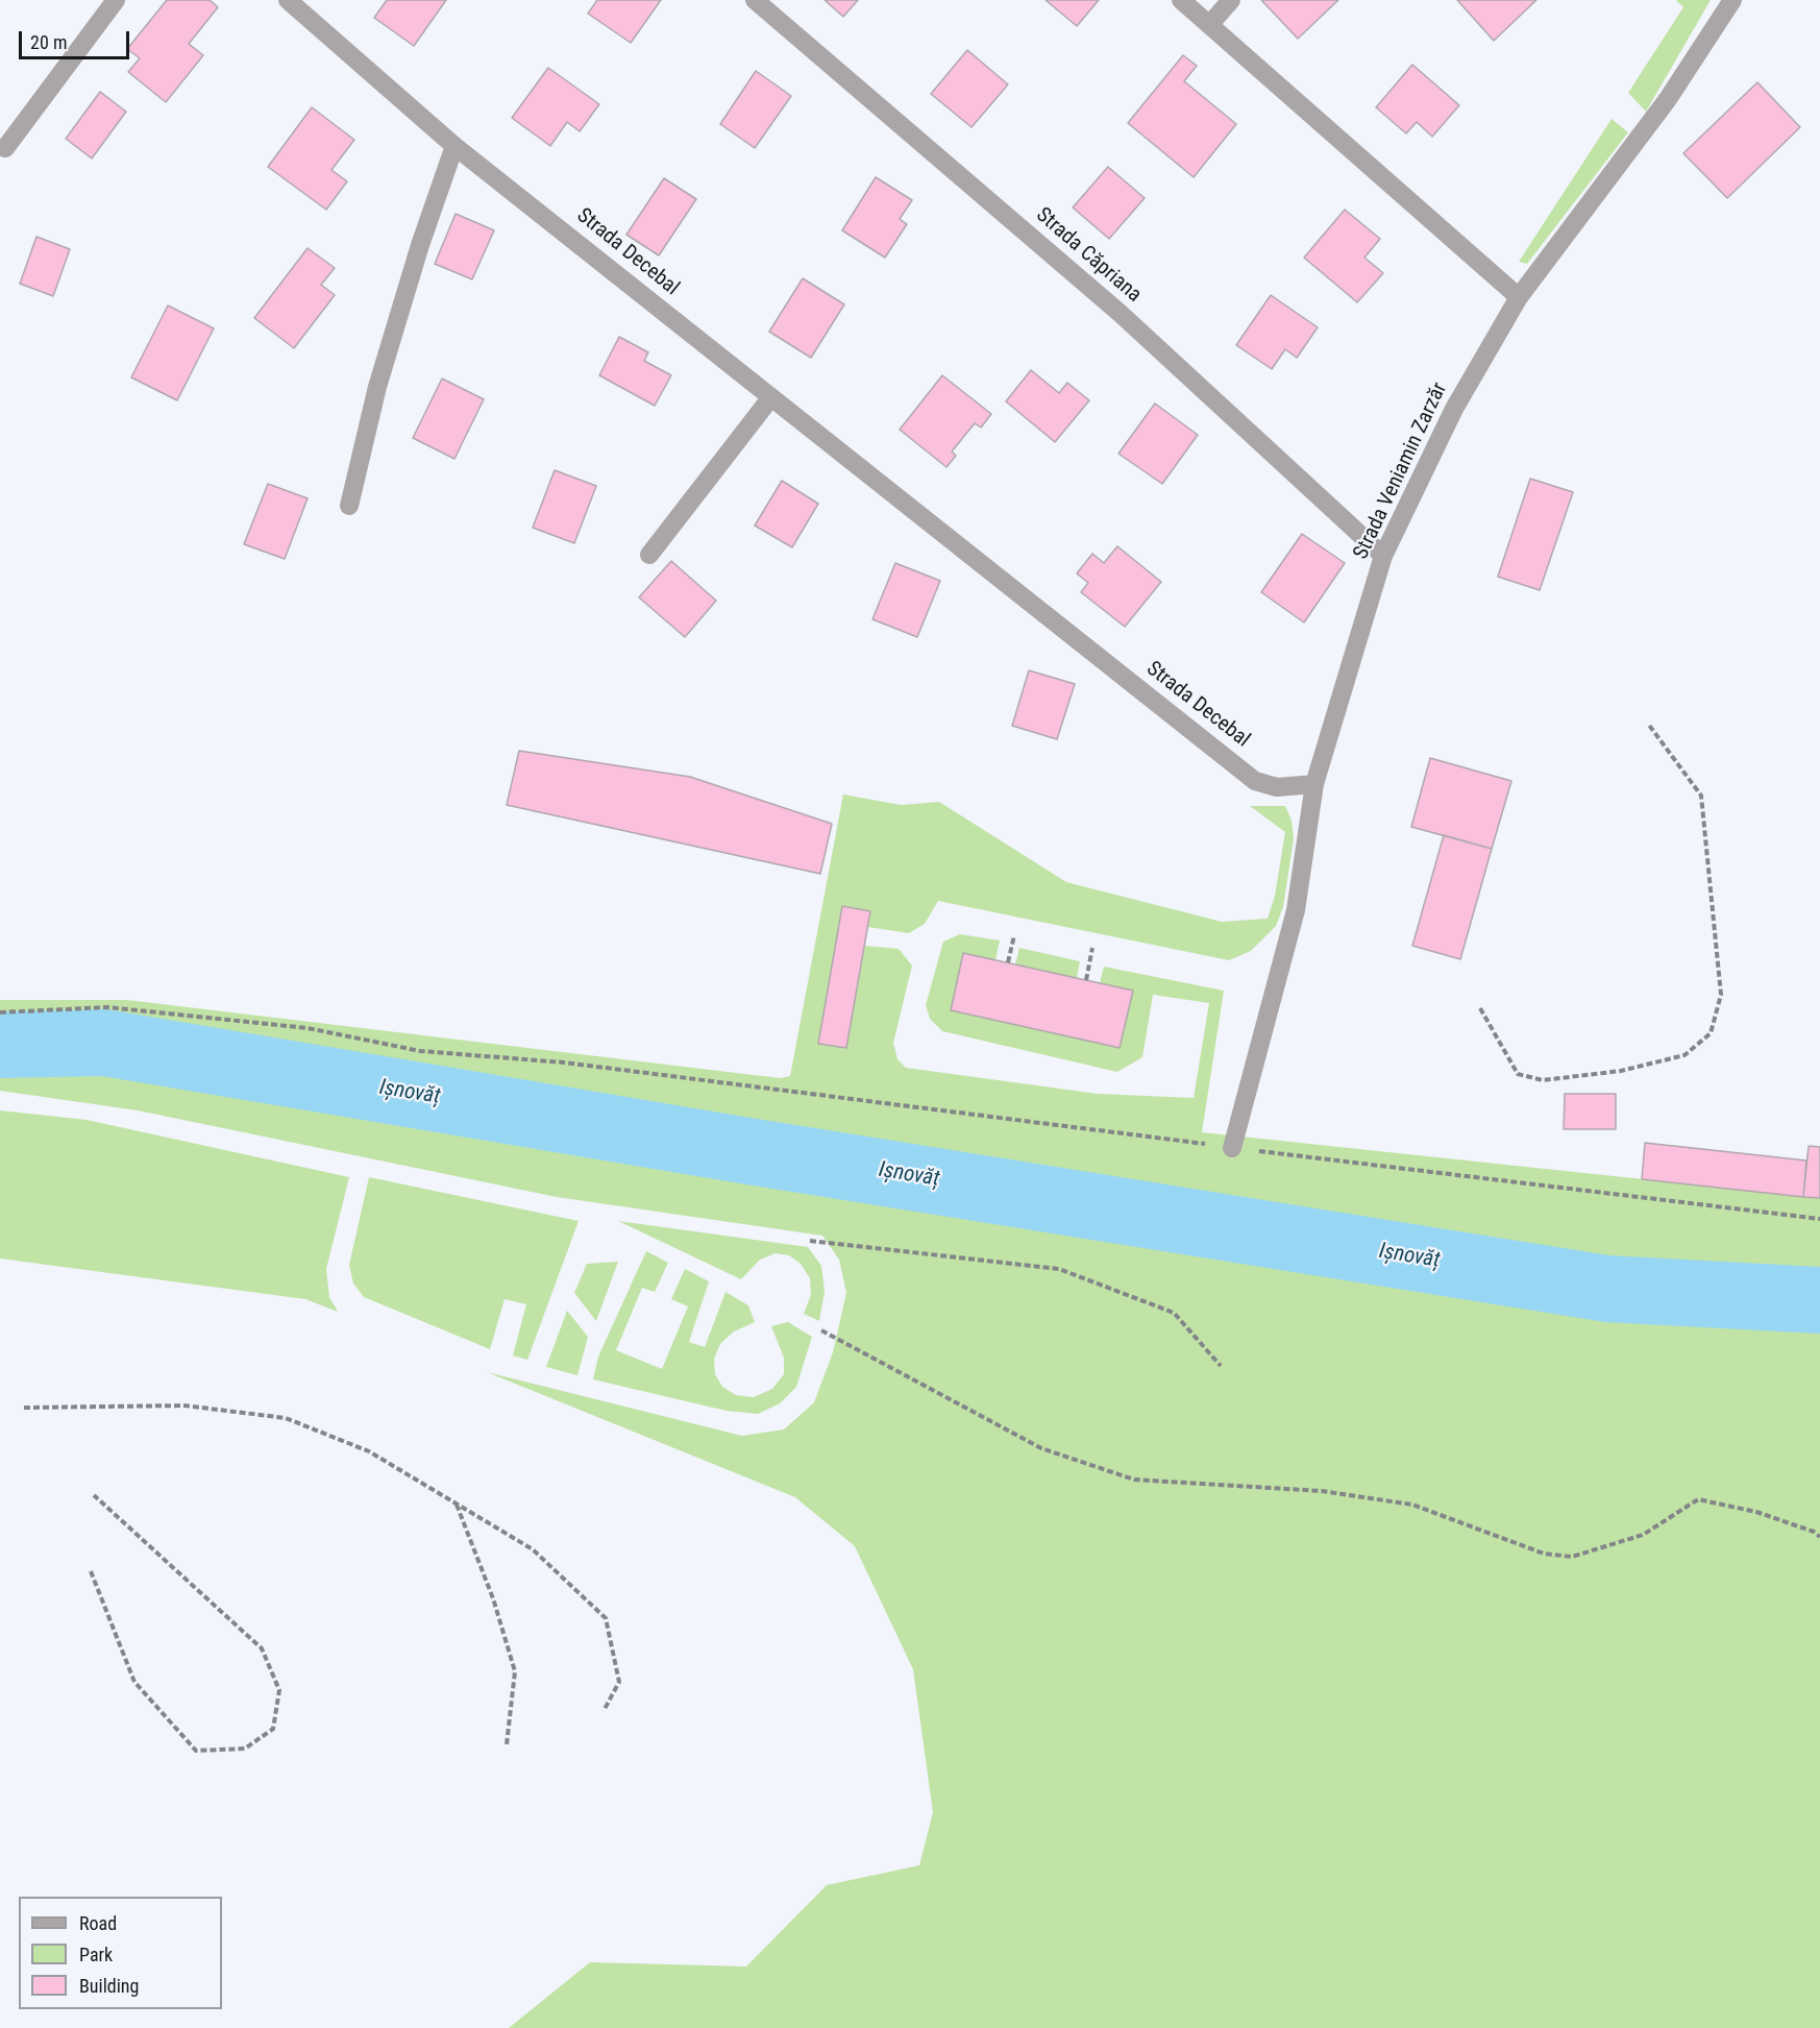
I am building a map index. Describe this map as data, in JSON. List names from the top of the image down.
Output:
{
  "streets": {
    "street": ["Strada Decebal", "Strada Căpriana", "Strada Veniamin Zarzăr"]
  },
  "crossings": [
    ["Strada Decebal", "Strada Veniamin Zarzăr"],
    ["Strada Căpriana", "Strada Veniamin Zarzăr"]
  ],
  "water": ["Ișnovăț"],
  "legend": ["Road", "Park", "Building"],
  "scale_bar": "20 m"
}
